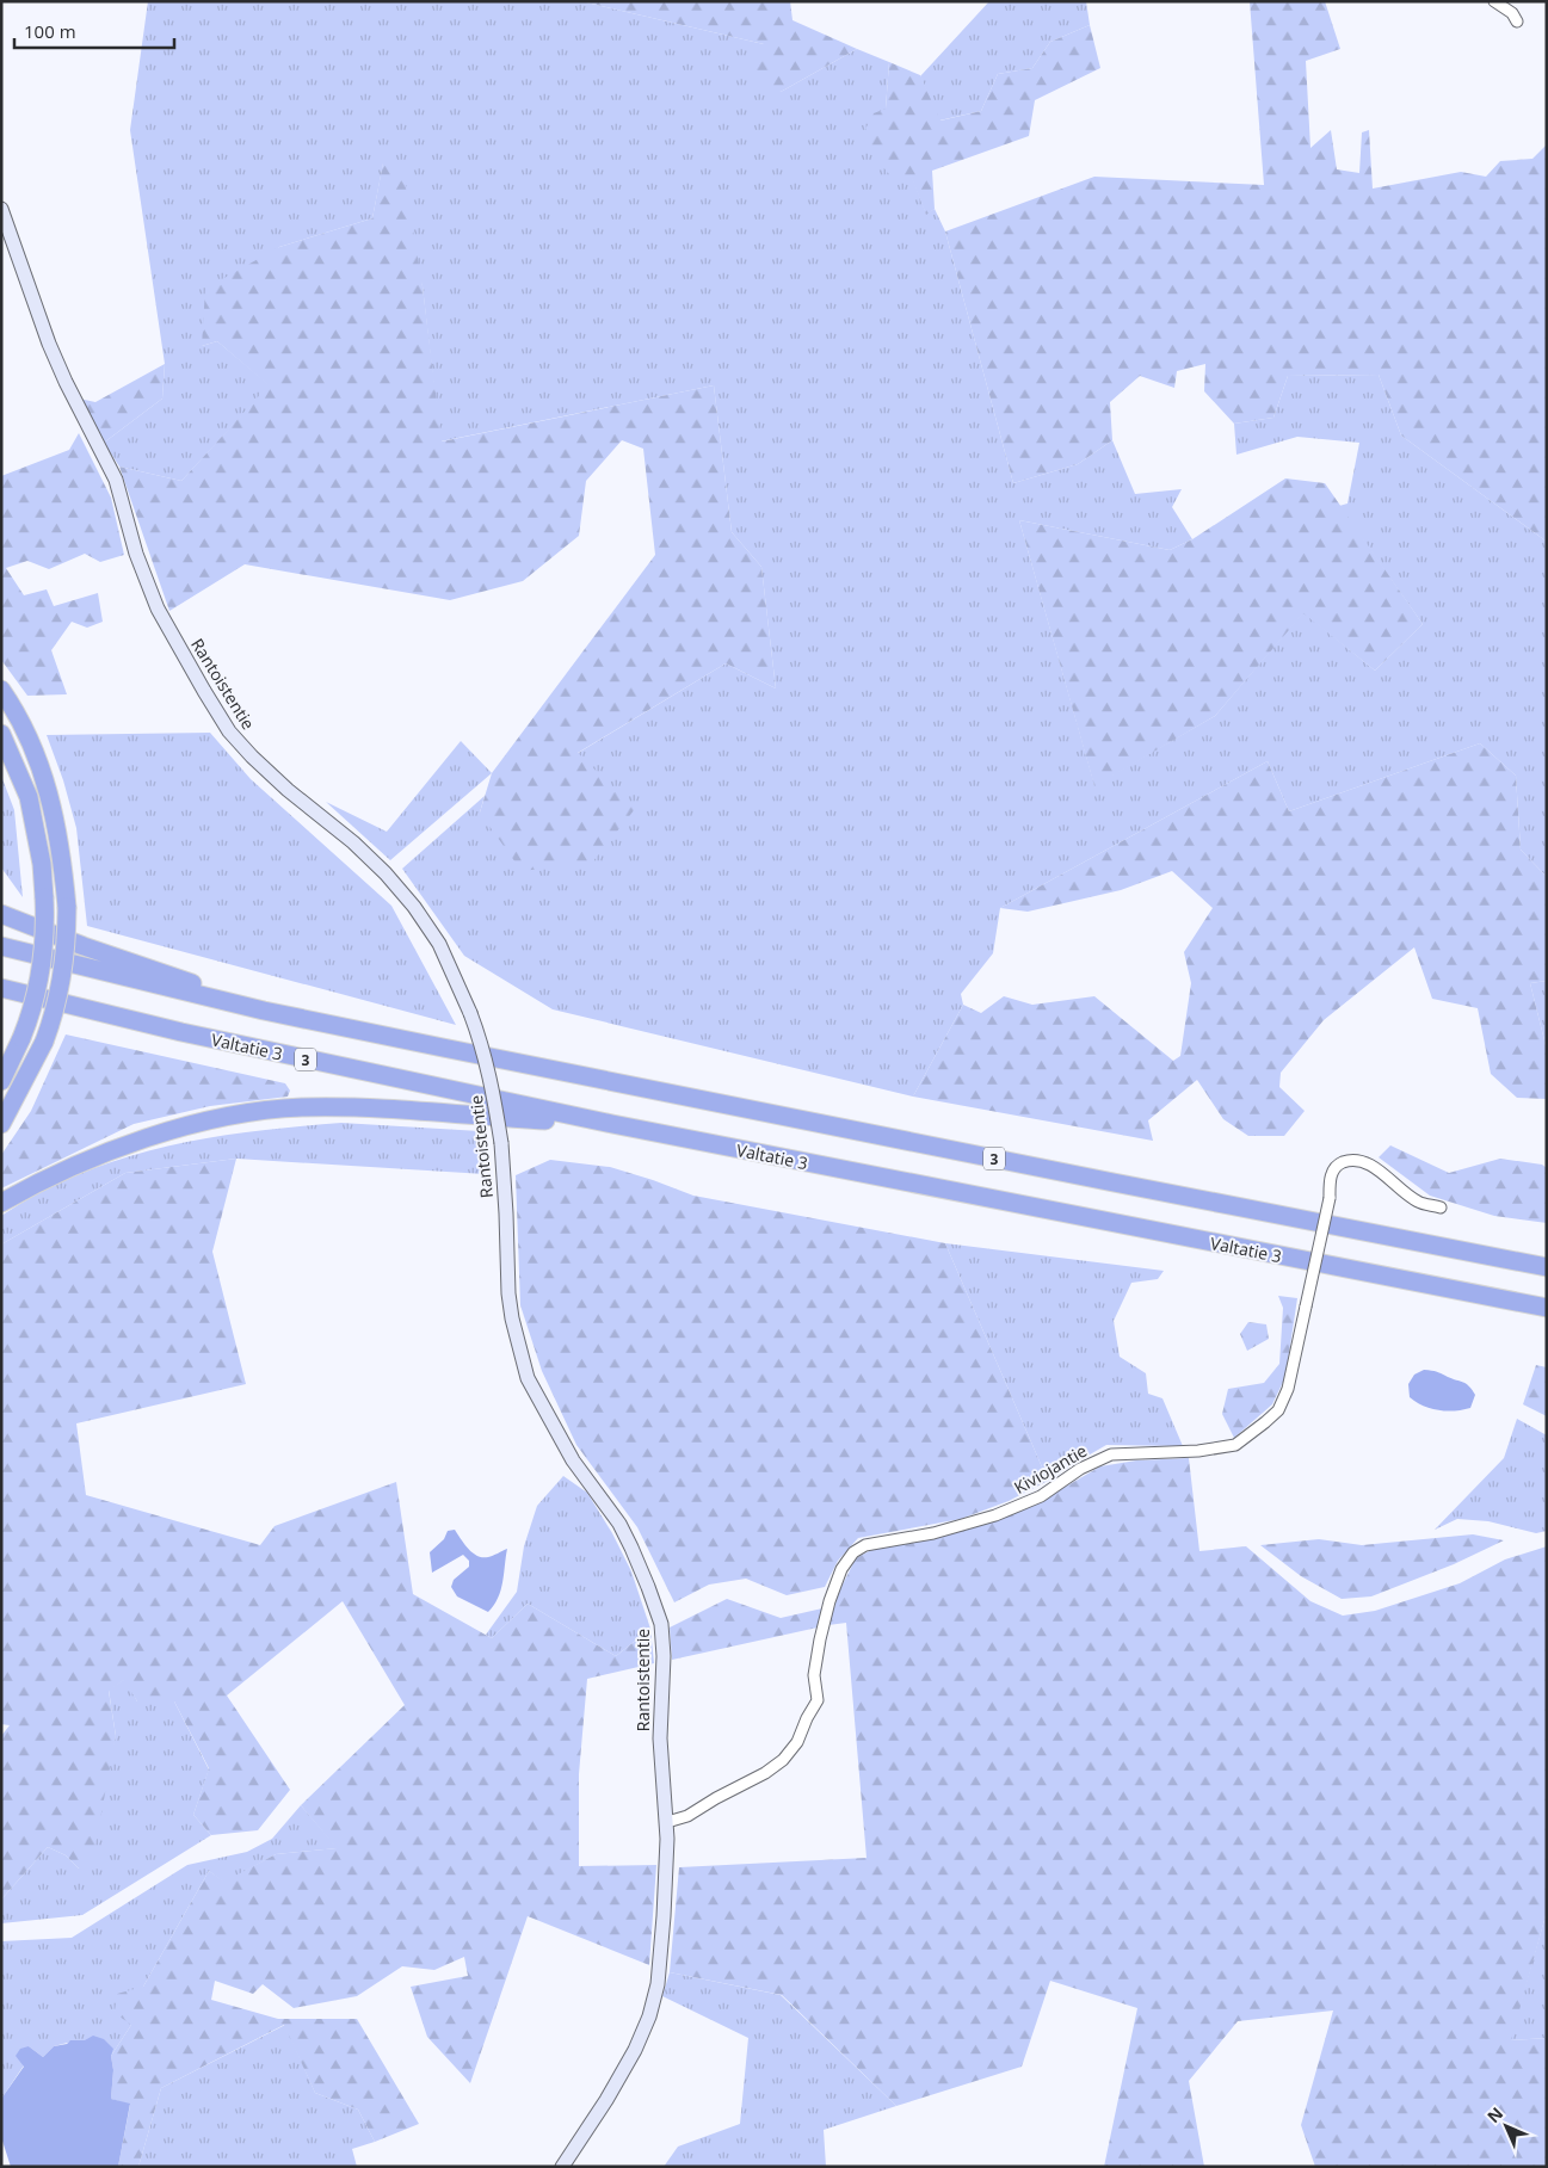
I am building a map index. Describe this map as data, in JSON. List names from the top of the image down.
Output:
{
  "streets": {
    "highway": ["Valtatie 3", "3"],
    "street": ["Rantoistentie", "Kiviojantie"]
  },
  "crossings": [
    ["Rantoistentie", "Kiviojantie"]
  ],
  "scale_bar": "100 m",
  "north": "top left"
}
